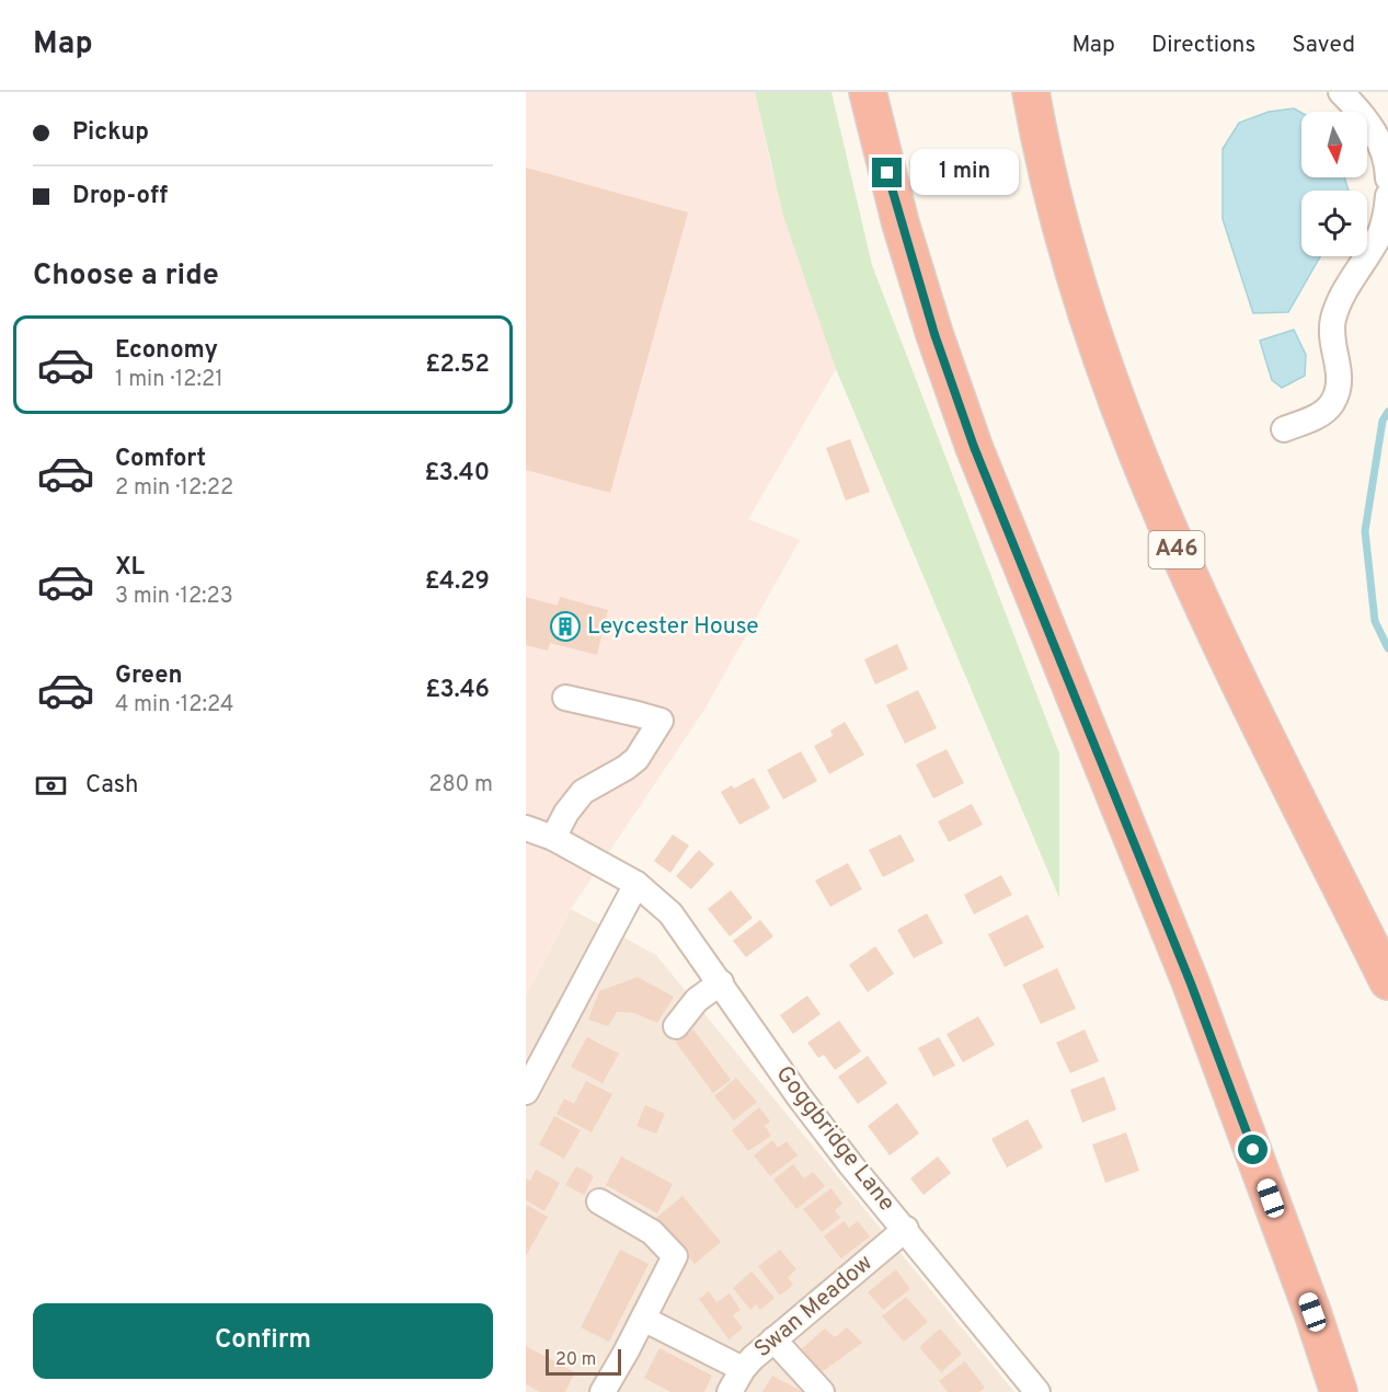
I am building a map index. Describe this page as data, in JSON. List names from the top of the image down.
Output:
{
  "streets": {
    "highway": ["A46"],
    "street": ["Goggbridge Lane", "Swan Meadow"]
  },
  "crossings": [
    ["Goggbridge Lane", "Swan Meadow"]
  ],
  "places": {
    "building": ["Leycester House"]
  },
  "scale_bar": "20 m",
  "north": "bottom",
  "page": {
    "header": "Map",
    "nav": ["Map", "Directions", "Saved"],
    "banner": ["Pickup", "Drop-off"],
    "bubble": "1 min",
    "heading": "Choose a ride",
    "list": [
      {
        "name": "Economy",
        "note": "1 min · 12:21",
        "value": "£2.52"
      },
      {
        "name": "Comfort",
        "note": "2 min · 12:22",
        "value": "£3.40"
      },
      {
        "name": "XL",
        "note": "3 min · 12:23",
        "value": "£4.29"
      },
      {
        "name": "Green",
        "note": "4 min · 12:24",
        "value": "£3.46"
      }
    ],
    "pay": ["Cash", "280 m"],
    "buttons": "Confirm",
    "scale": "20 m"
  }
}
